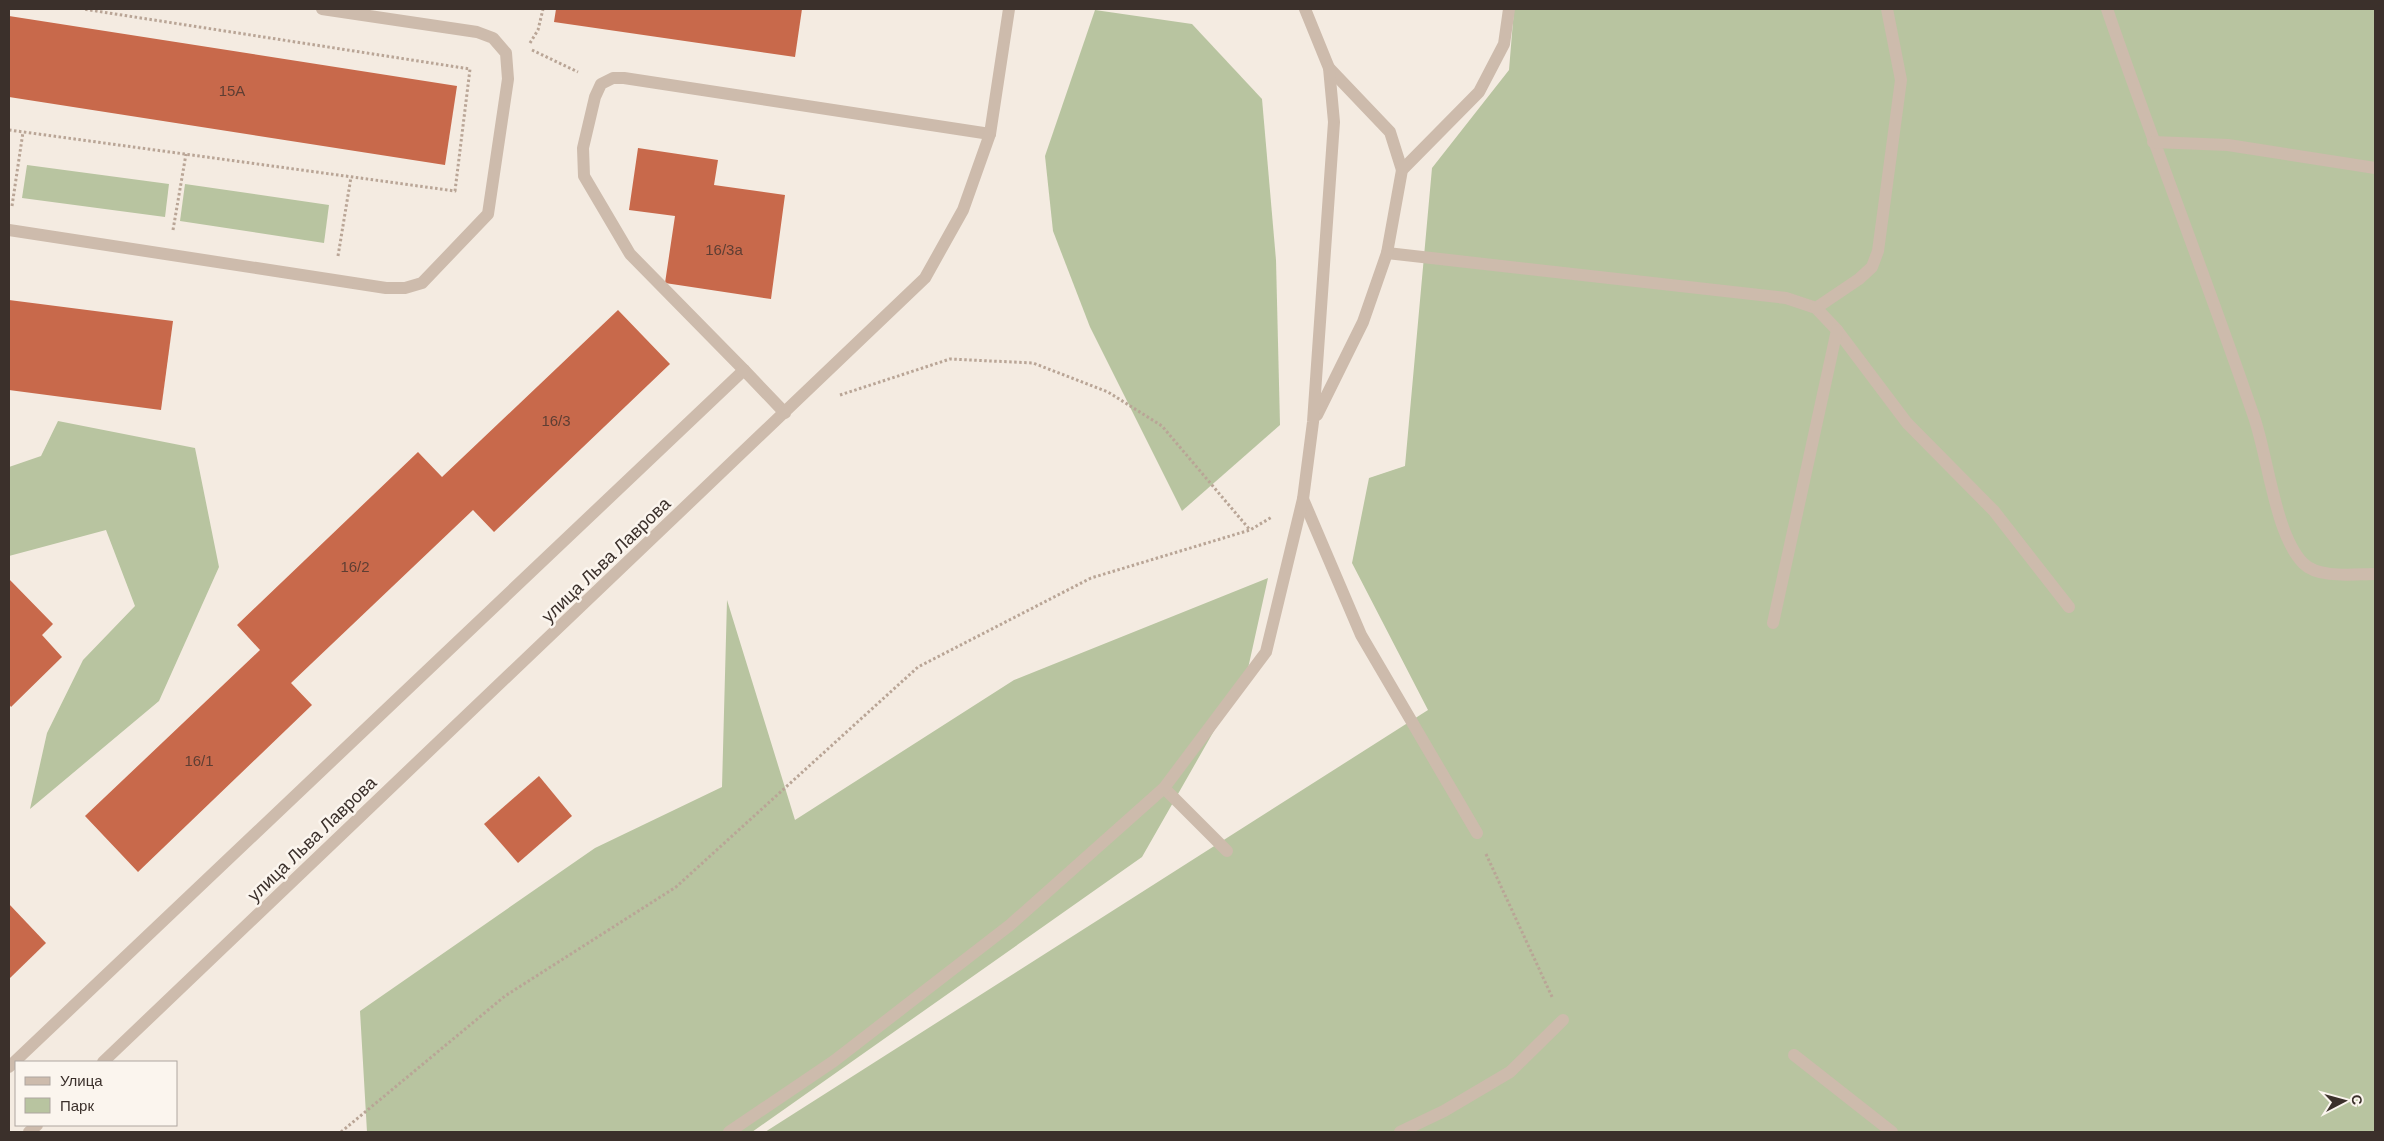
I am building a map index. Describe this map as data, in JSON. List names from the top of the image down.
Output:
{
  "streets": {
    "street": ["улица Льва Лаврова"]
  },
  "house_numbers": [
    "15А",
    "16/3а",
    "16/3",
    "16/2",
    "16/1"
  ],
  "legend": ["Улица", "Парк"],
  "north": "right"
}
